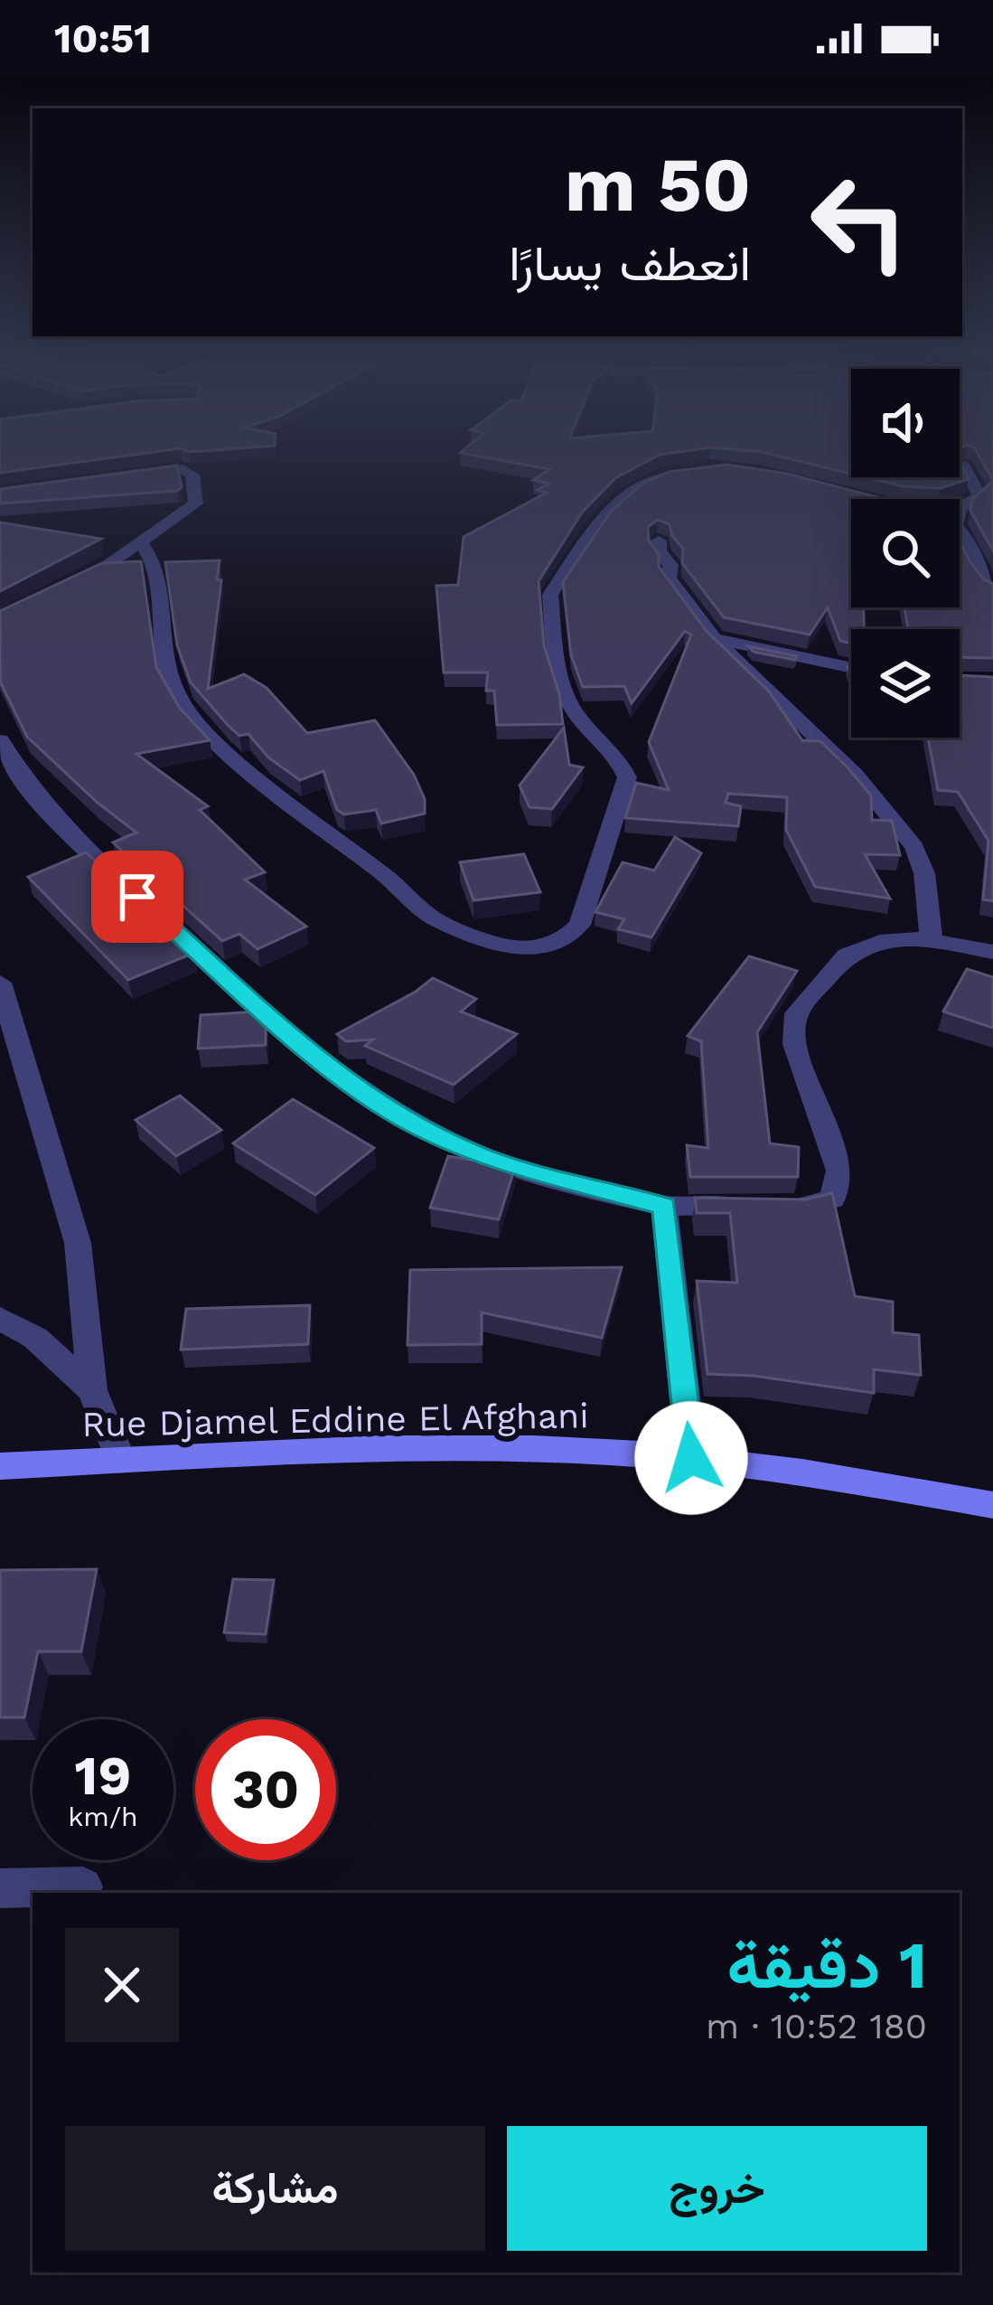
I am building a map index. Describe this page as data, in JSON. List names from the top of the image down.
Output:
{
  "streets": {
    "main road": ["Rue Djamel Eddine El Afghani"]
  },
  "page": {
    "status": "10:51",
    "turn": ["50 m", "انعطف يسارًا"],
    "speed": "19 km/h",
    "limit": "30",
    "heading": ["1 دقيقة", "180 m · 10:52"],
    "buttons": ["خروج", "مشاركة"]
  }
}
